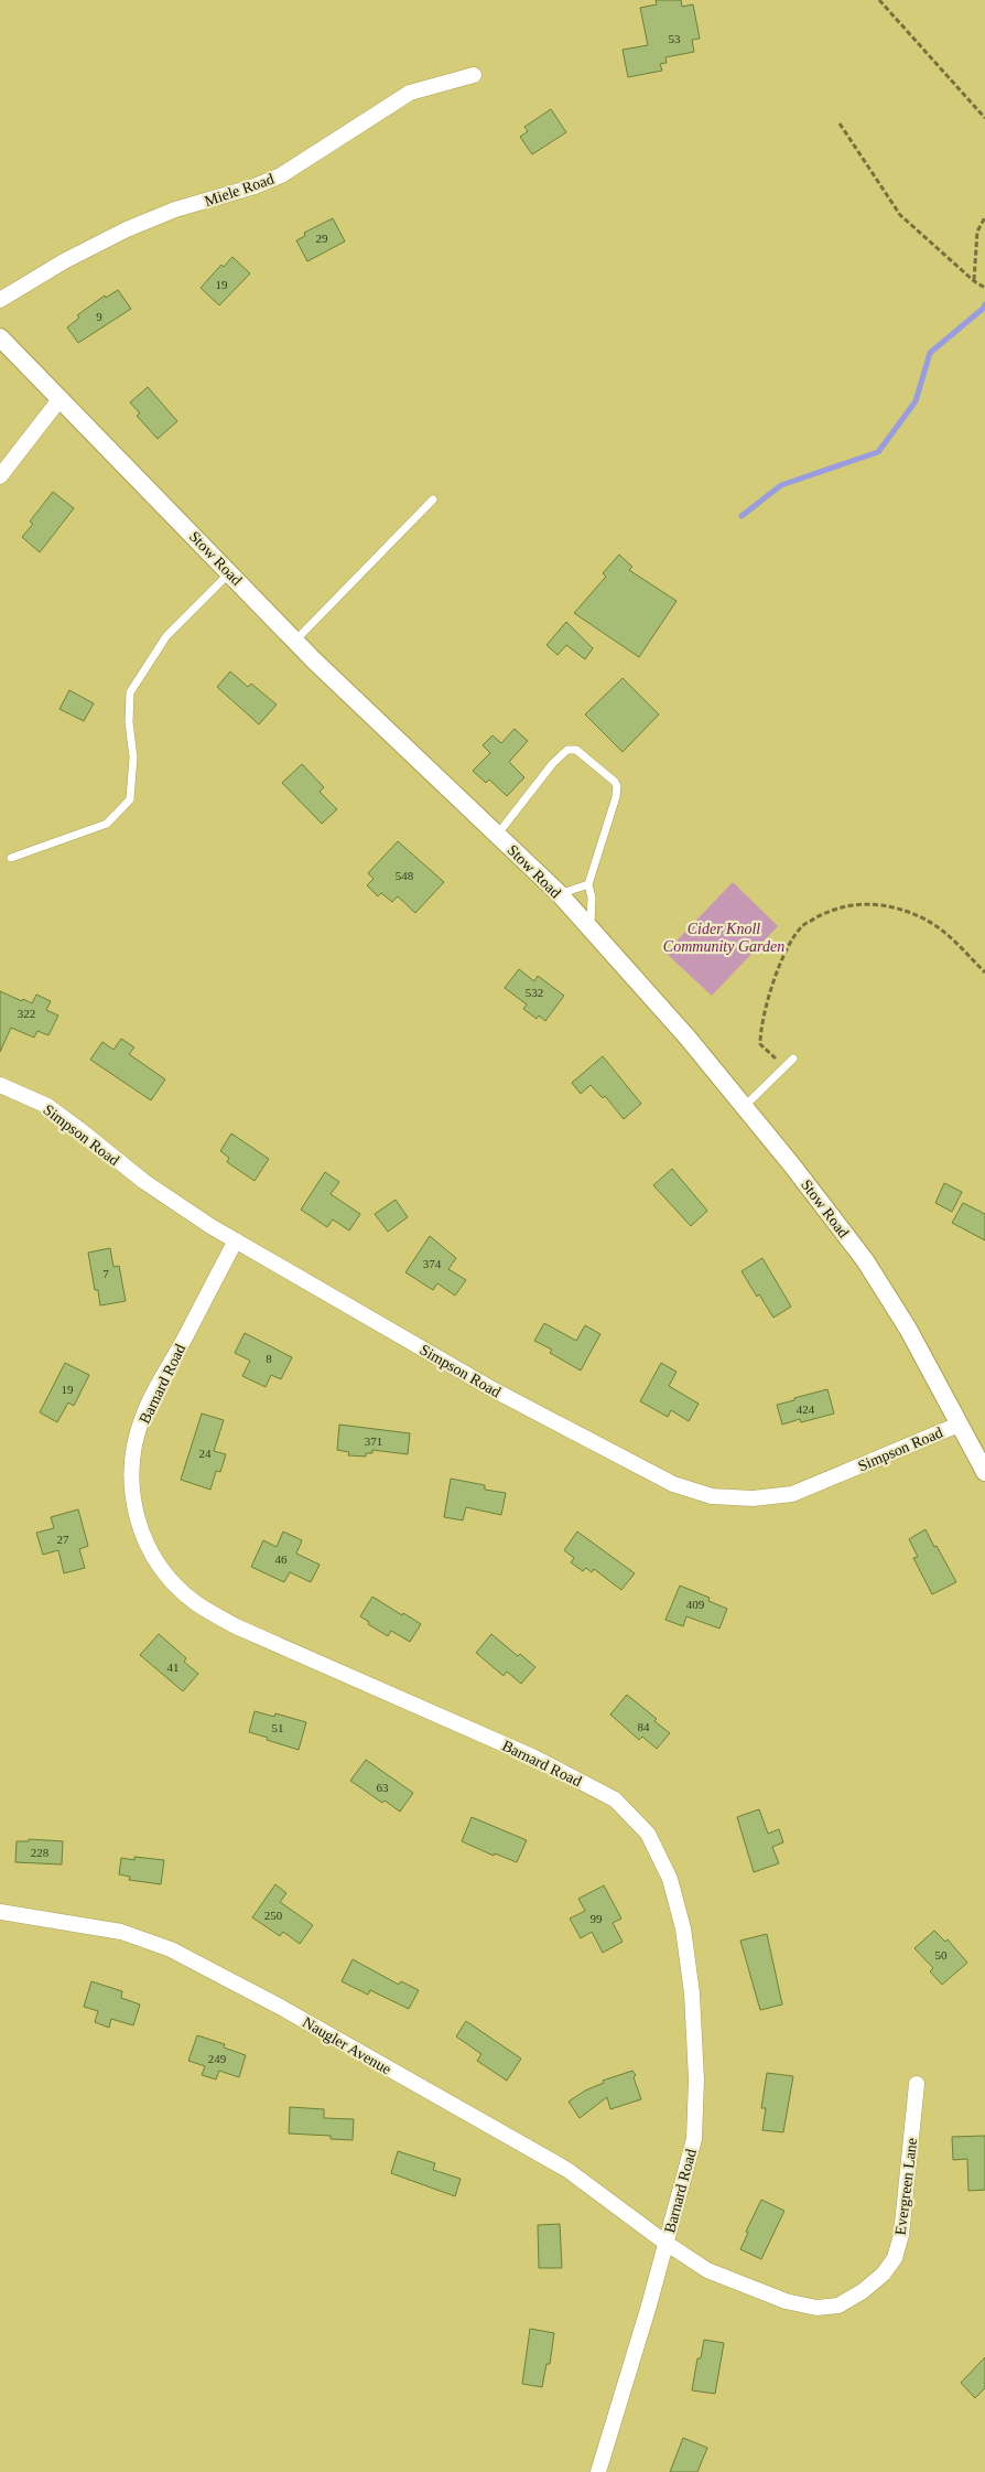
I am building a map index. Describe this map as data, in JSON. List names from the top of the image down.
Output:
{
  "streets": {
    "street": [
      "Miele Road",
      "Stow Road",
      "Simpson Road",
      "Barnard Road",
      "Naugler Avenue",
      "Evergreen Lane"
    ]
  },
  "crossings": [
    ["Stow Road", "Simpson Road"],
    ["Simpson Road", "Barnard Road"],
    ["Barnard Road", "Naugler Avenue"],
    ["Barnard Road", "Evergreen Lane"],
    ["Naugler Avenue", "Evergreen Lane"]
  ],
  "parks": ["Cider Knoll Community Garden"],
  "house_numbers": [
    "53",
    "29",
    "19",
    "9",
    "548",
    "532",
    "322",
    "374",
    "7",
    "8",
    "19",
    "424",
    "371",
    "24",
    "27",
    "46",
    "409",
    "41",
    "84",
    "51",
    "63",
    "228",
    "250",
    "99",
    "50",
    "249"
  ]
}
